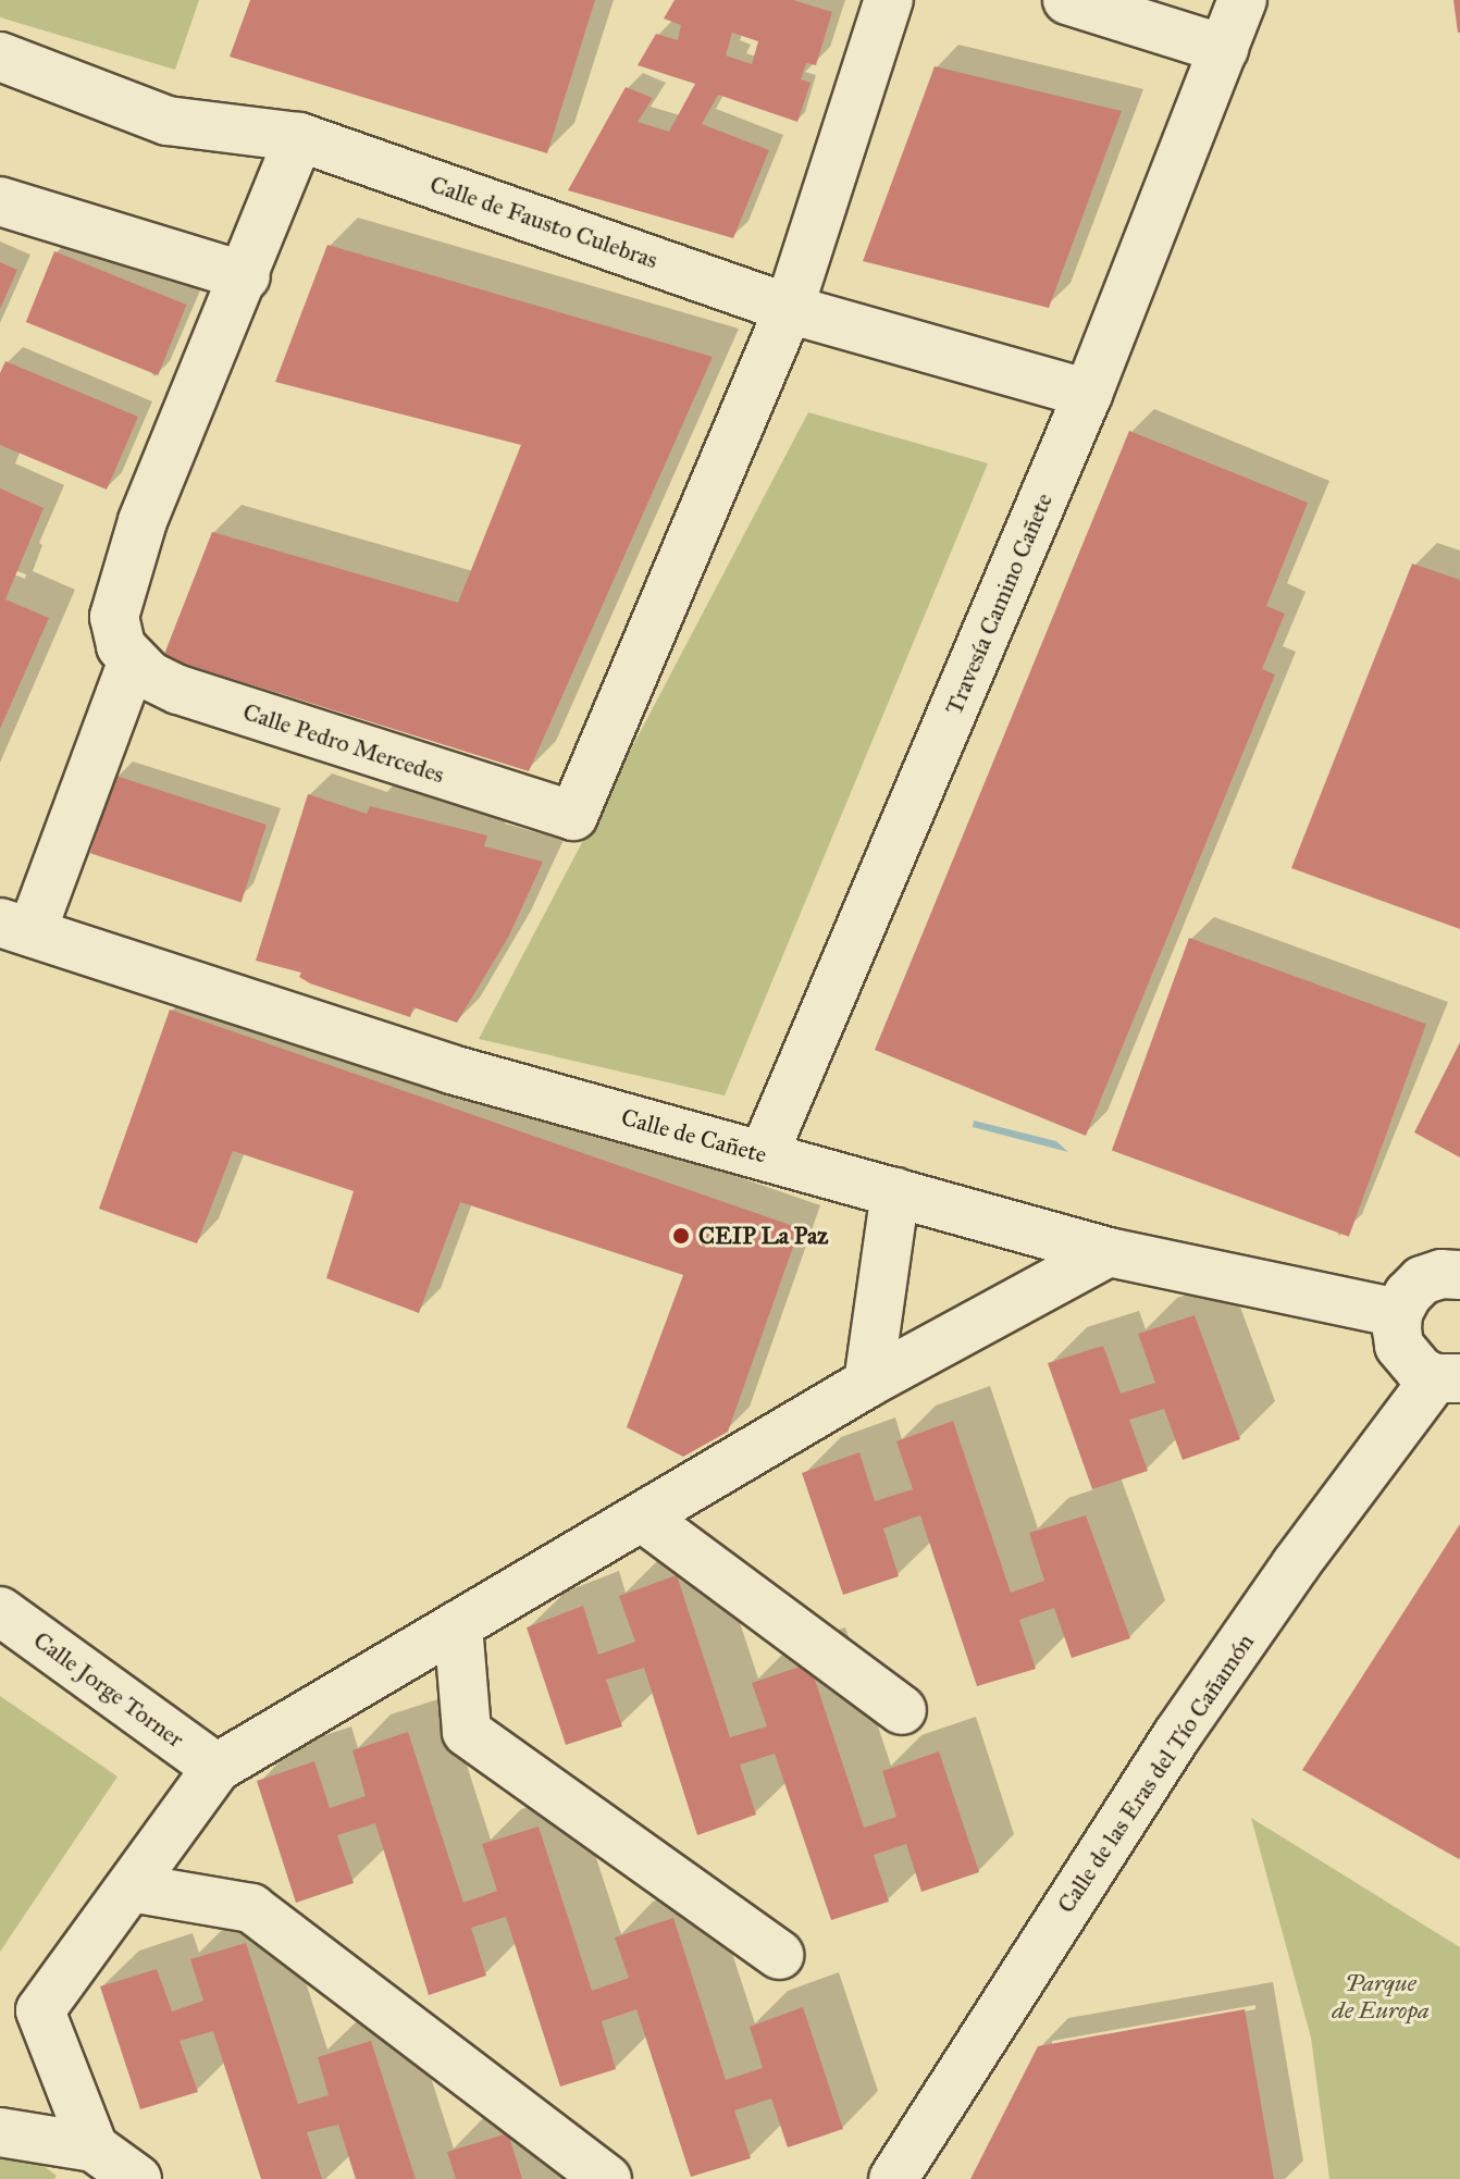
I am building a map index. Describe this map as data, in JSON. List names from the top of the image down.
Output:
{
  "streets": {
    "street": [
      "Calle de Fausto Culebras",
      "Travesía Camino Cañete",
      "Calle Pedro Mercedes",
      "Calle de Cañete",
      "Calle Jorge Torner",
      "Calle de las Eras del Tío Cañamón"
    ]
  },
  "crossings": [
    ["Calle de Fausto Culebras", "Travesía Camino Cañete"],
    ["Calle de Fausto Culebras", "Calle Pedro Mercedes"],
    ["Travesía Camino Cañete", "Calle de Cañete"]
  ],
  "parks": ["Parque de Europa"],
  "places": ["CEIP La Paz"]
}
